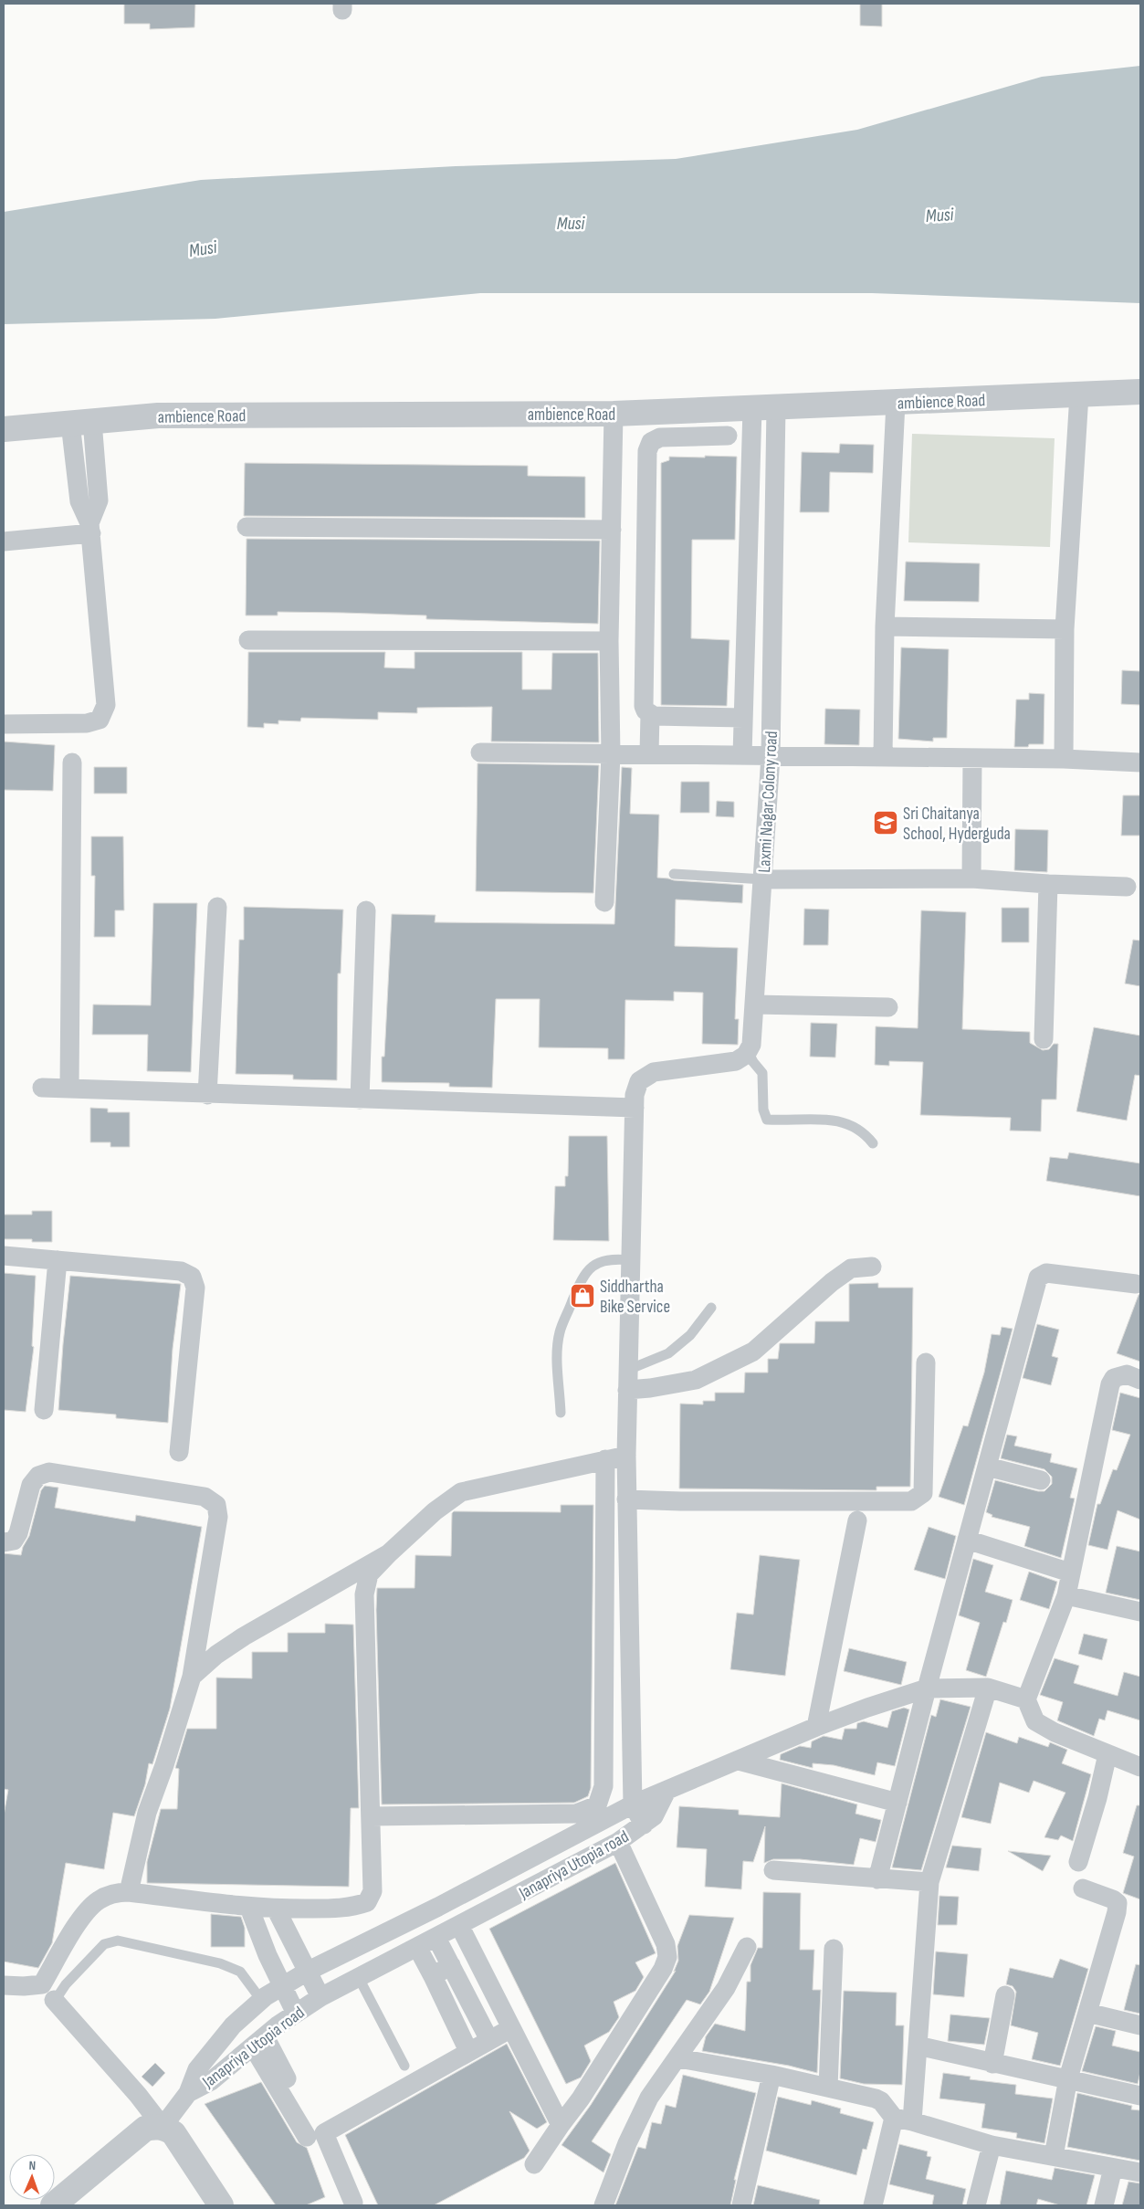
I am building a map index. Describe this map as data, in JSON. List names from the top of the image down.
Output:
{
  "streets": {
    "street": ["ambience Road", "Laxmi Nagar Colony road", "Janapriya Utopia road"]
  },
  "crossings": [
    ["ambience Road", "Laxmi Nagar Colony road"]
  ],
  "water": ["Musi"],
  "places": {
    "school or university": ["Sri Chaitanya School, Hyderguda"],
    "shop": ["Siddhartha Bike Service"]
  },
  "north": "top"
}
